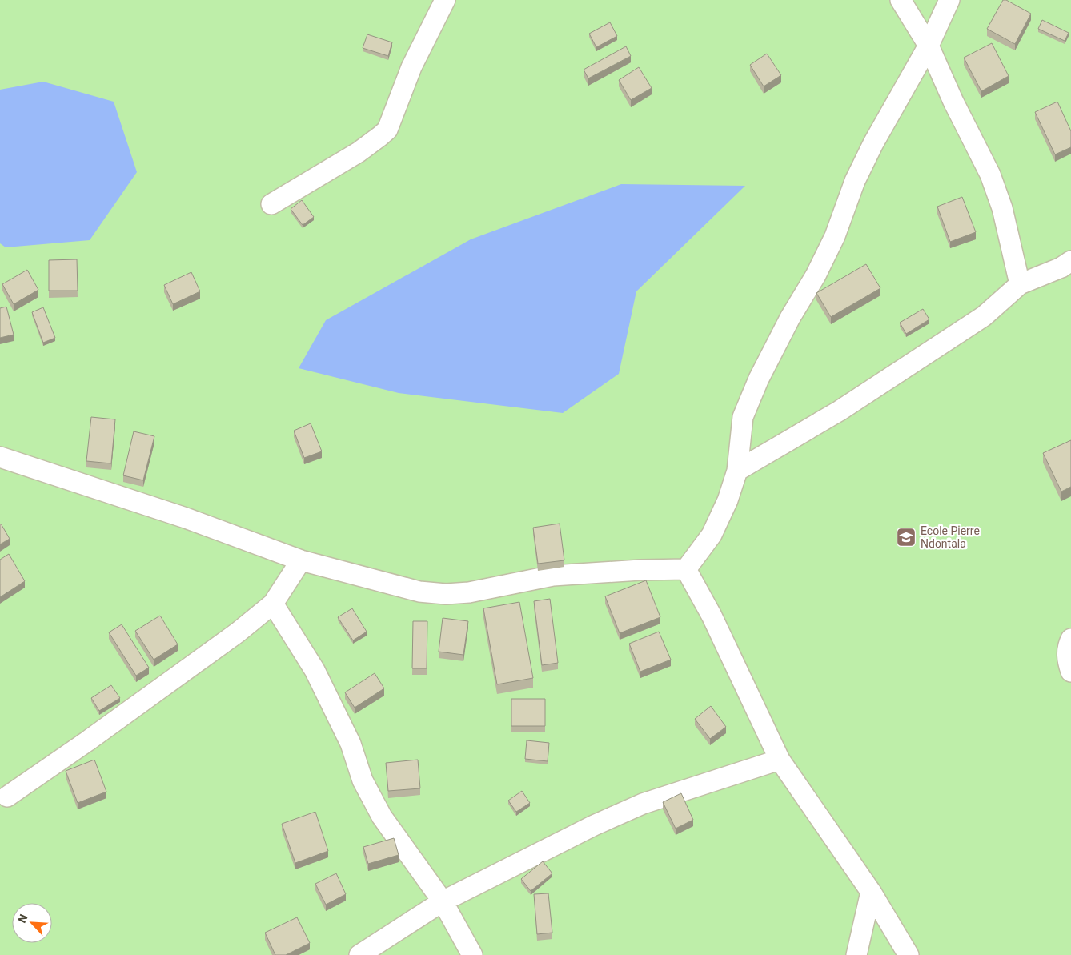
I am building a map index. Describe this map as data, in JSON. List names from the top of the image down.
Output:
{
  "places": {
    "school or university": ["Ecole Pierre Ndontala"]
  },
  "north": "top left"
}
